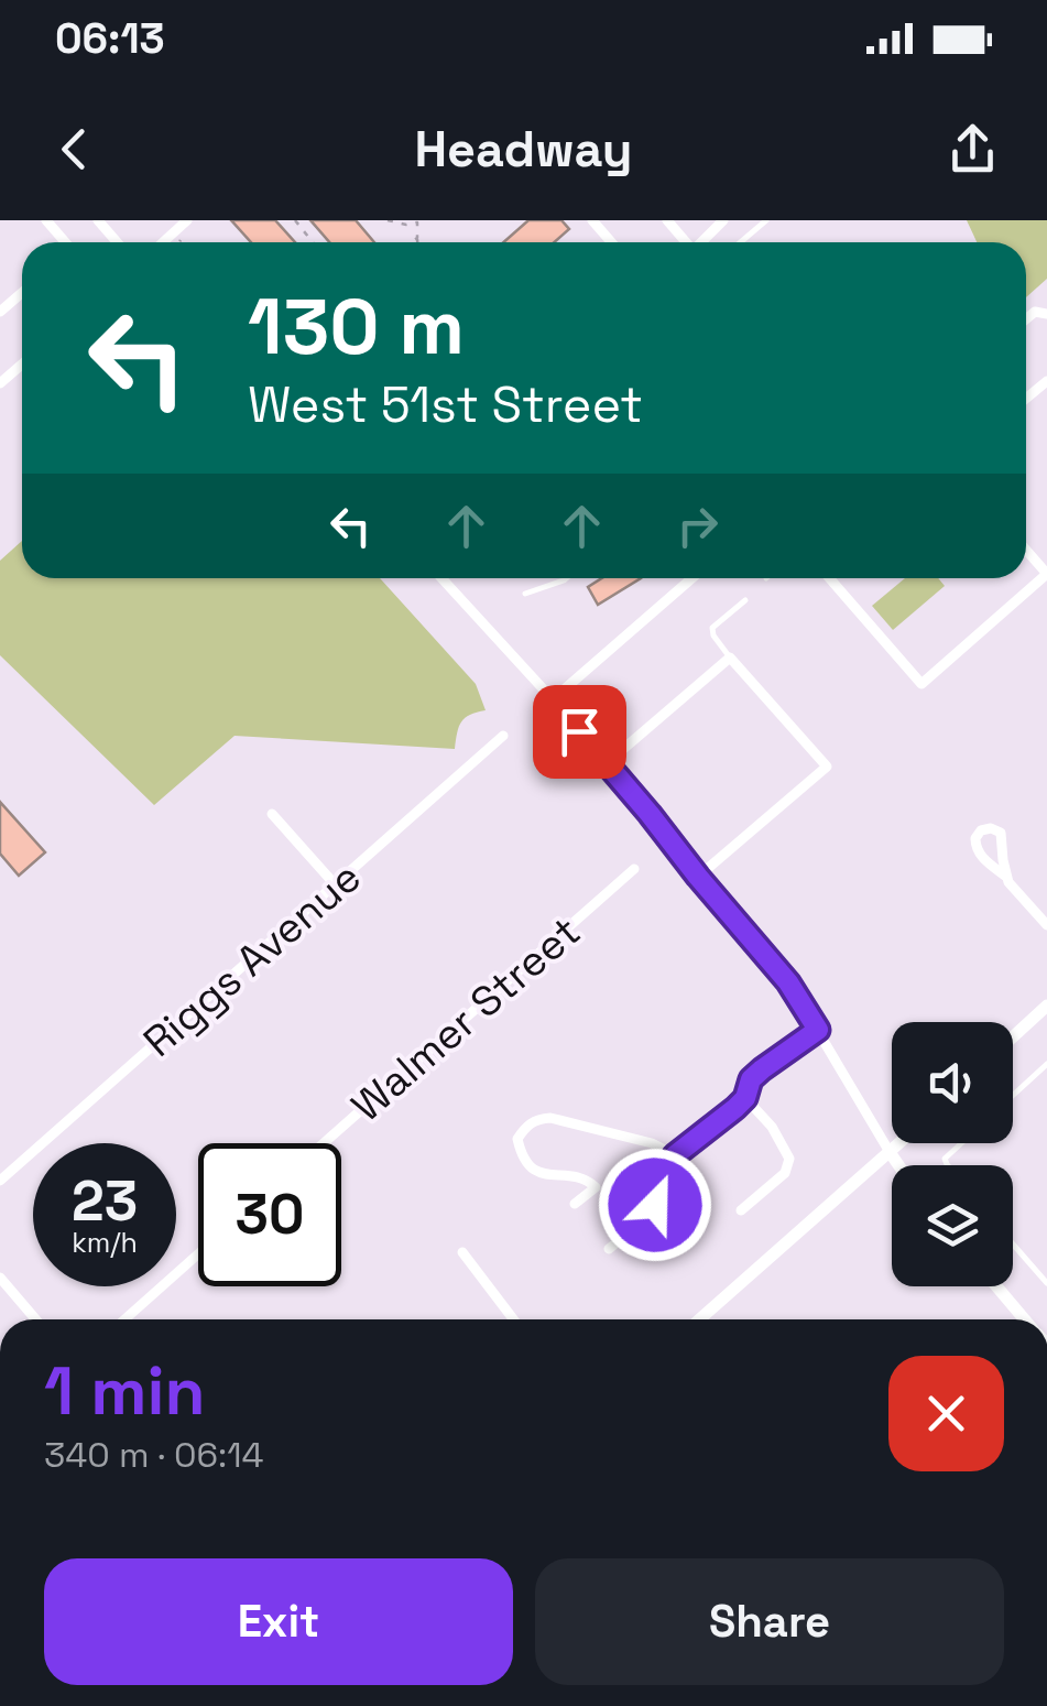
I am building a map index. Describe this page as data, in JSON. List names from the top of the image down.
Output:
{
  "streets": {
    "street": ["Riggs Avenue", "Walmer Street"]
  },
  "page": {
    "status": "06:13",
    "header": "Headway",
    "turn": ["130 m", "West 51st Street"],
    "speed": "23 km/h",
    "limit": "30",
    "heading": ["1 min", "340 m · 06:14"],
    "buttons": ["Exit", "Share"]
  }
}
